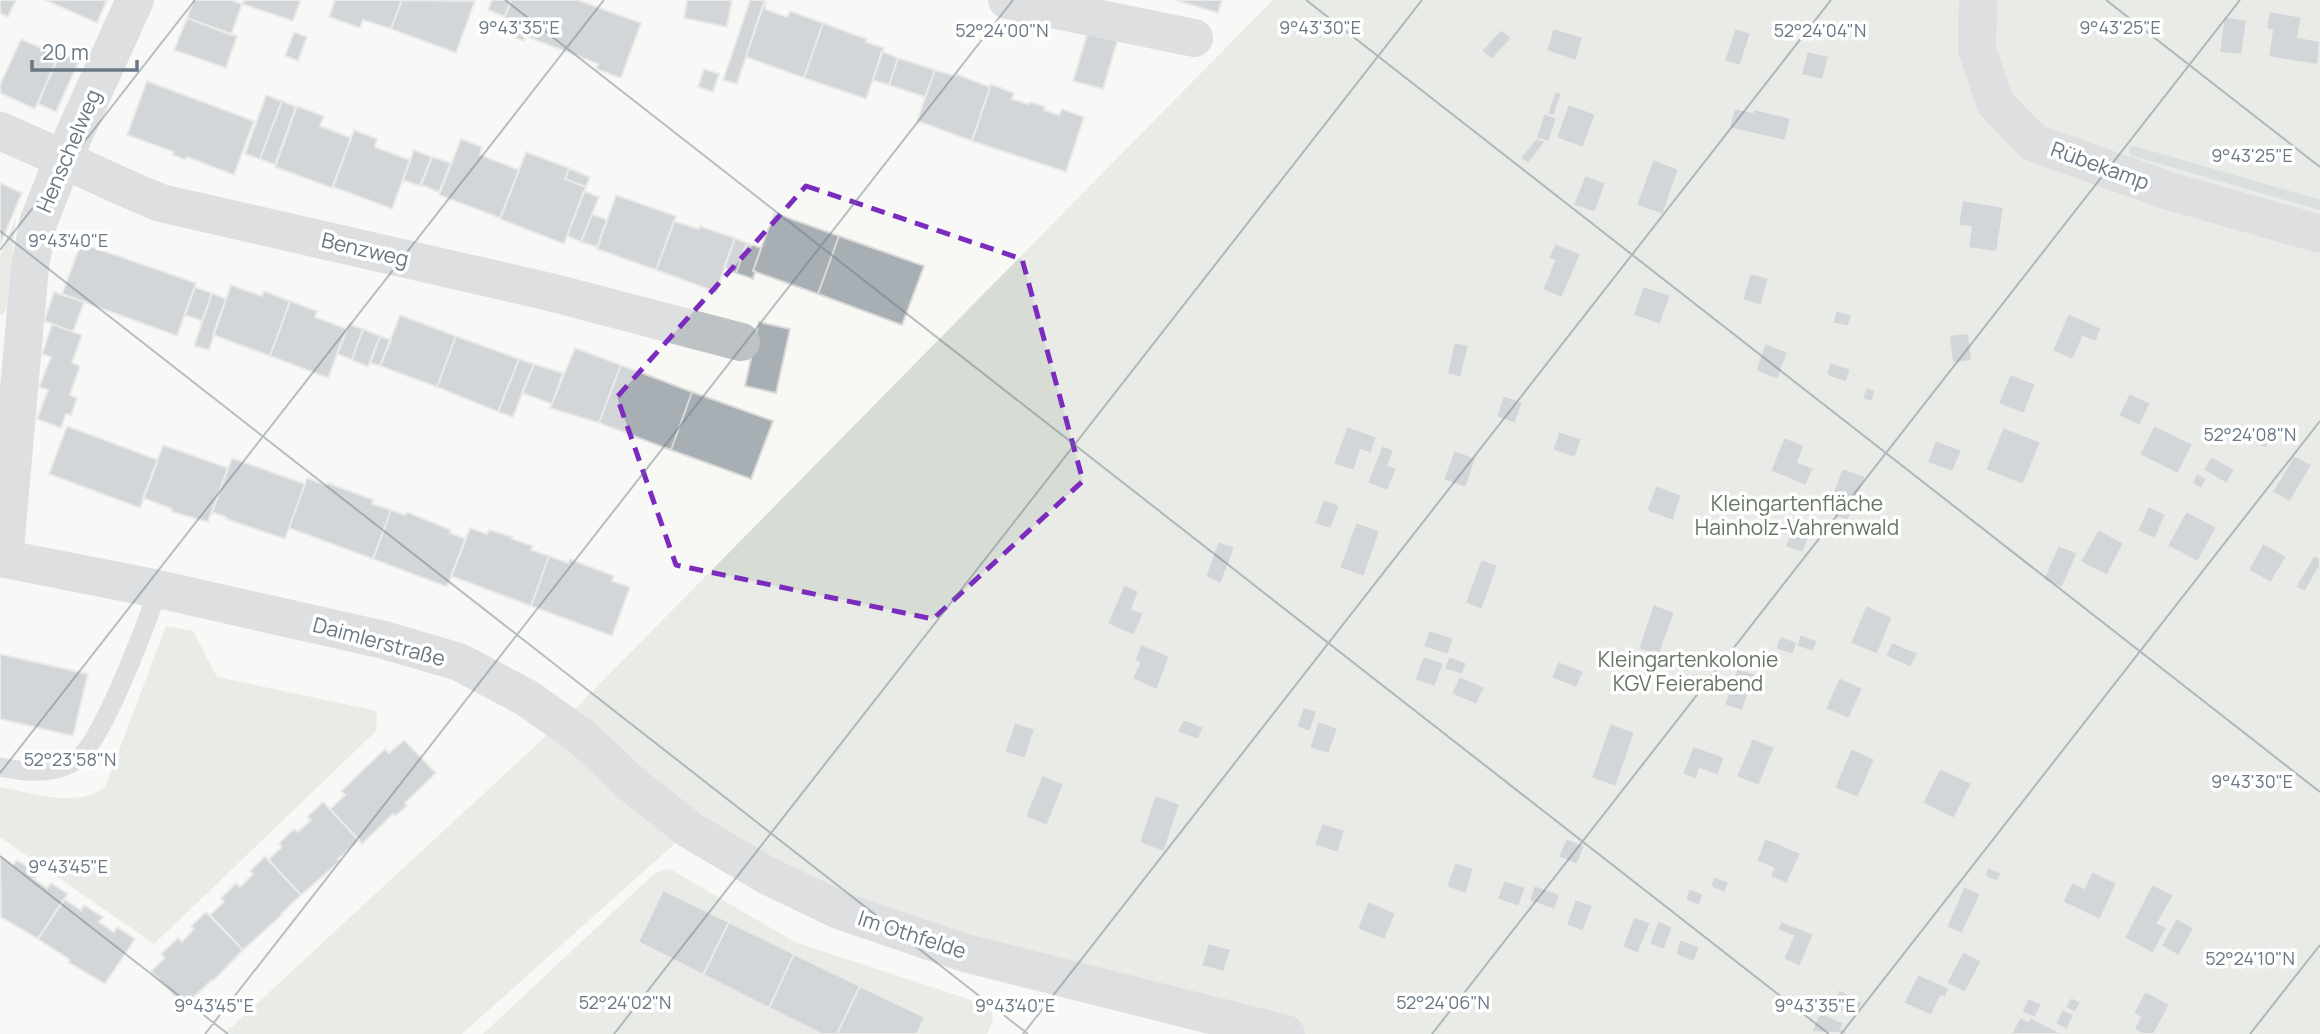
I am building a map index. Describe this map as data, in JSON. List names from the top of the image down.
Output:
{
  "streets": {
    "street": [
      "Henschelweg",
      "Rübekamp",
      "Benzweg",
      "Daimlerstraße",
      "Im Othfelde"
    ]
  },
  "crossings": [
    ["Henschelweg", "Benzweg"],
    ["Henschelweg", "Daimlerstraße"],
    ["Daimlerstraße", "Im Othfelde"]
  ],
  "parks": ["Kleingartenfläche Hainholz-Vahrenwald", "Kleingartenkolonie KGV Feierabend"],
  "scale_bar": "20 m",
  "coordinates": [
    "9°43'35\"E",
    "9°43'30\"E",
    "9°43'25\"E",
    "52°24'00\"N",
    "52°24'04\"N",
    "9°43'40\"E",
    "52°24'08\"N",
    "52°23'58\"N",
    "9°43'45\"E",
    "52°24'10\"N",
    "52°24'02\"N",
    "52°24'06\"N"
  ]
}
